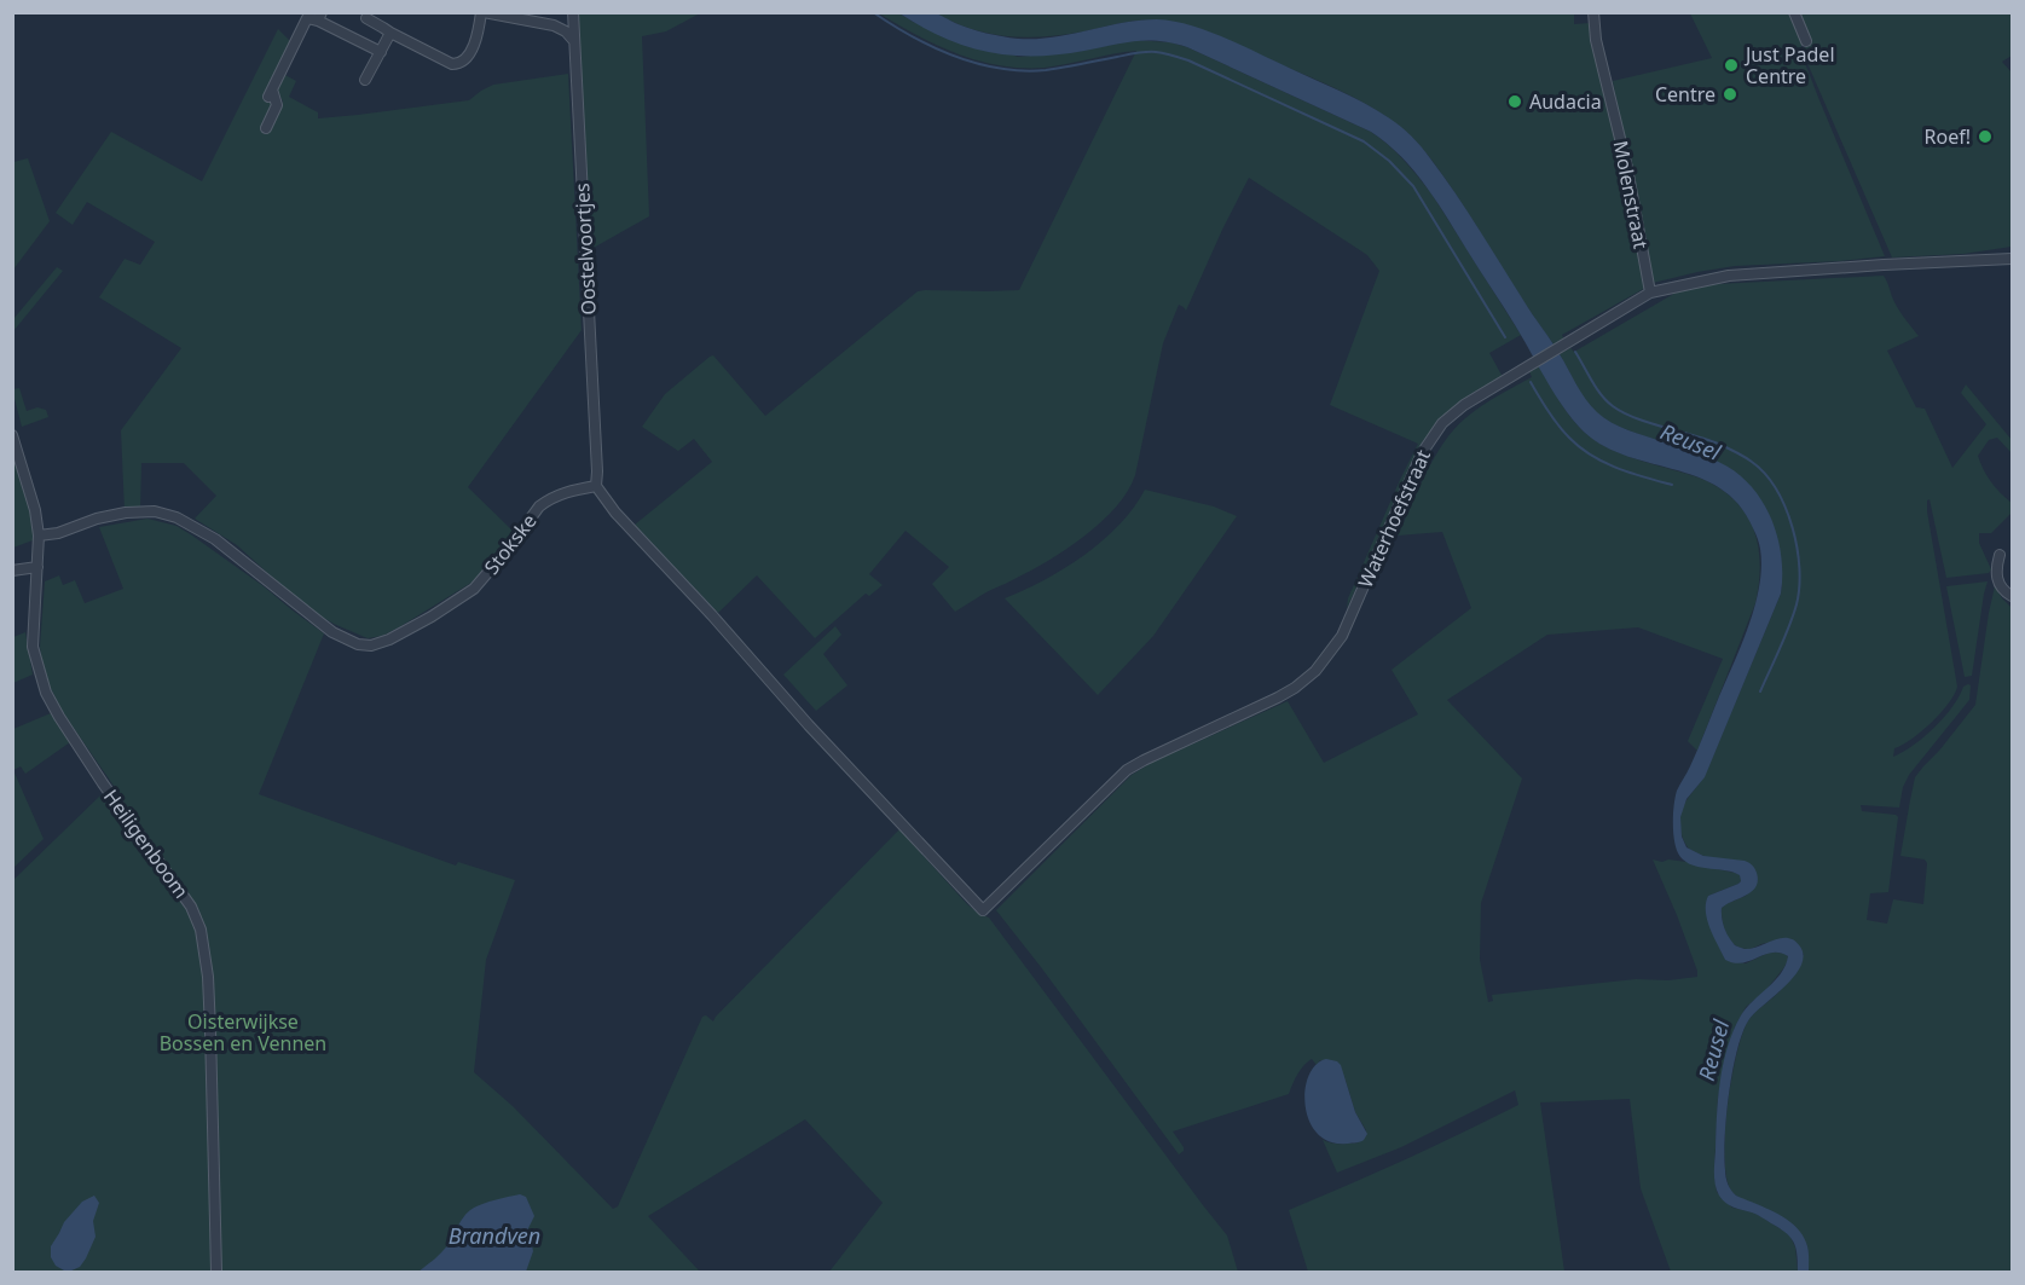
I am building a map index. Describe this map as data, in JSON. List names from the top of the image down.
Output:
{
  "streets": {
    "street": [
      "Molenstraat",
      "Oostelvoortjes",
      "Waterhoefstraat",
      "Stokske",
      "Heiligenboom"
    ]
  },
  "crossings": [
    ["Molenstraat", "Waterhoefstraat"],
    ["Oostelvoortjes", "Waterhoefstraat"],
    ["Oostelvoortjes", "Stokske"],
    ["Waterhoefstraat", "Stokske"],
    ["Stokske", "Heiligenboom"]
  ],
  "water": ["Reusel", "Brandven"],
  "parks": ["Oisterwijkse Bossen en Vennen"],
  "places": [
    "Just Padel Centre",
    "Centre",
    "Audacia",
    "Roef!"
  ]
}
